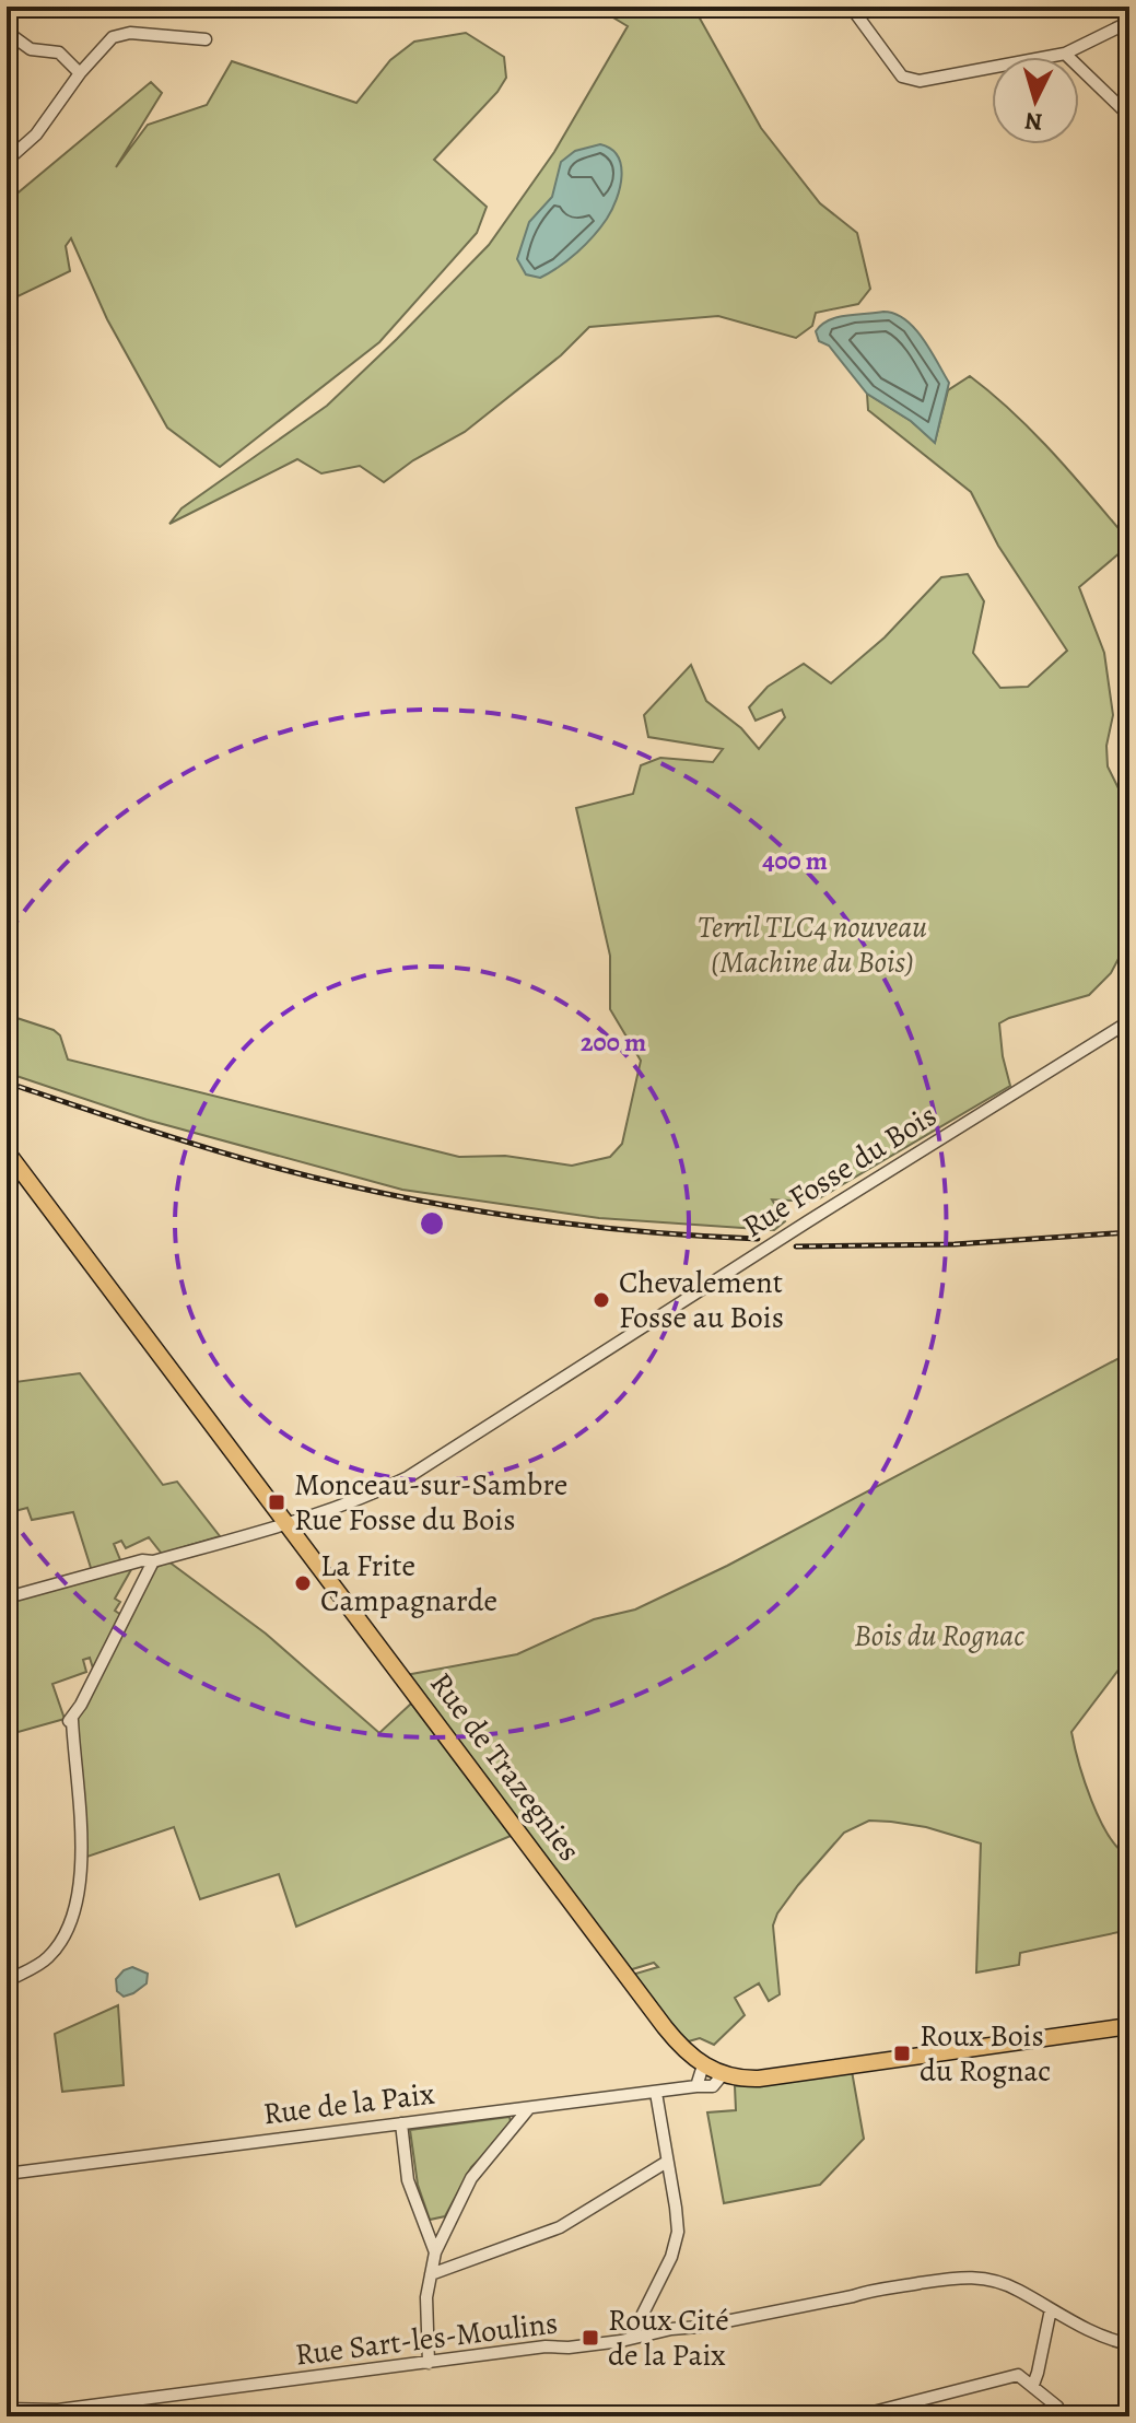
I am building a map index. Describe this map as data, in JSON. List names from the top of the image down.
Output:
{
  "streets": {
    "main road": ["Rue de Trazegnies"],
    "street": ["Rue Fosse du Bois", "Rue de la Paix", "Rue Sart-les-Moulins"]
  },
  "crossings": [
    ["Rue Fosse du Bois", "Rue de Trazegnies"],
    ["Rue de Trazegnies", "Rue de la Paix"]
  ],
  "parks": ["Terril TLC4 nouveau (Machine du Bois)", "Bois du Rognac"],
  "places": {
    "other": ["Chevalement Fosse au Bois", "La Frite Campagnarde"],
    "transit": ["Monceau-sur-Sambre Rue Fosse du Bois", "Roux Bois du Rognac", "Roux Cité de la Paix"]
  },
  "north": "bottom",
  "rings": ["400 m", "200 m"]
}
